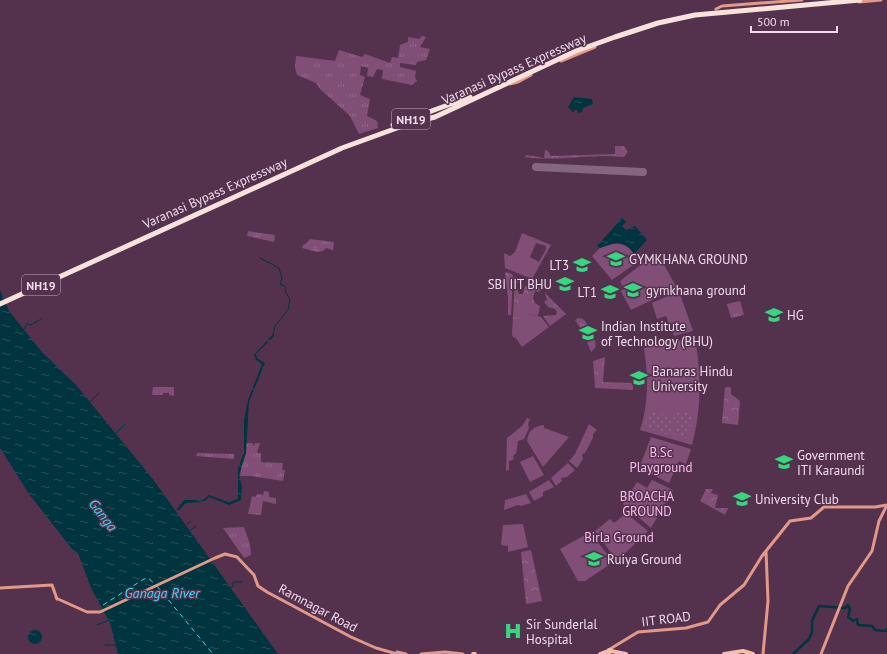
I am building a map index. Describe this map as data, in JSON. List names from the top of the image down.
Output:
{
  "streets": {
    "highway": ["Varanasi Bypass Expressway", "NH19"],
    "street": ["Ramnagar Road", "IIT ROAD"]
  },
  "water": ["Ganga", "Ganaga River"],
  "parks": ["B.Sc Playground", "BROACHA GROUND", "Birla Ground"],
  "places": {
    "school or university": [
      "GYMKHANA GROUND",
      "LT3",
      "SBI IIT BHU",
      "gymkhana ground",
      "LT1",
      "HG",
      "Indian Institute of Technology (BHU)",
      "Banaras Hindu University",
      "Government ITI Karaundi",
      "University Club",
      "Ruiya Ground"
    ],
    "hospital": ["Sir Sunderlal Hospital"]
  },
  "scale_bar": "500 m"
}
